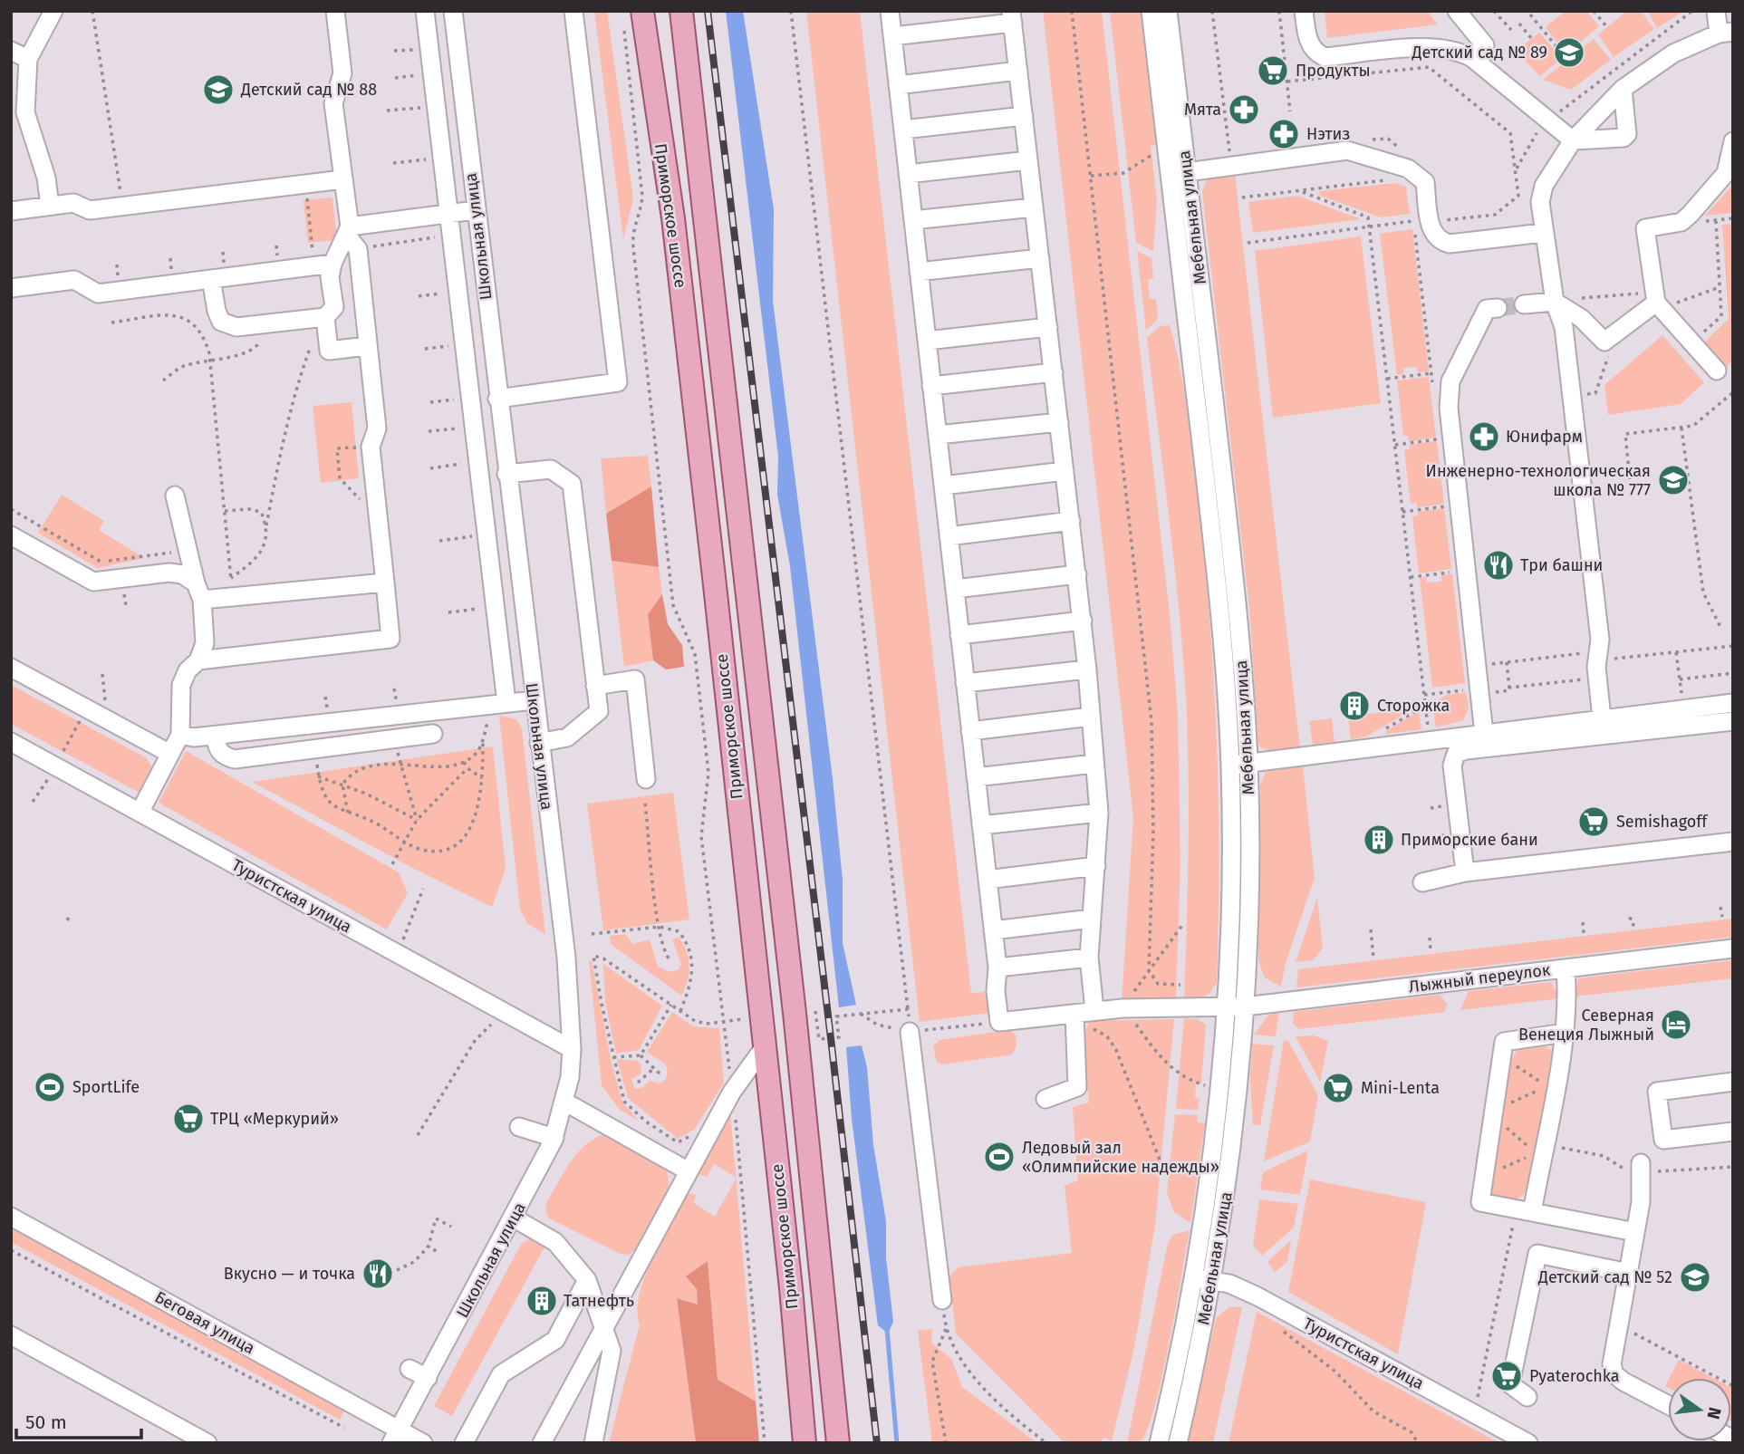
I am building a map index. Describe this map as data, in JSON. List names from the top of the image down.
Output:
{
  "streets": {
    "main road": ["Приморское шоссе"],
    "street": [
      "Мебельная улица",
      "Школьная улица",
      "Туристская улица",
      "Лыжный переулок",
      "Беговая улица"
    ]
  },
  "crossings": [
    ["Мебельная улица", "Туристская улица"],
    ["Мебельная улица", "Лыжный переулок"],
    ["Школьная улица", "Туристская улица"],
    ["Школьная улица", "Беговая улица"]
  ],
  "places": {
    "school or university": [
      "Детский сад № 89",
      "Детский сад № 88",
      "Инженерно-технологическая школа № 777",
      "Детский сад № 52"
    ],
    "supermarket": [
      "Продукты",
      "Semishagoff",
      "Mini-Lenta",
      "ТРЦ «Меркурий»",
      "Pyaterochka"
    ],
    "pharmacy": ["Мята", "Нэтиз", "Юнифарм"],
    "restaurant": ["Три башни", "Вкусно — и точка"],
    "building": ["Сторожка", "Приморские бани", "Татнефть"],
    "hotel": ["Северная Венеция Лыжный"],
    "sports": ["SportLife", "Ледовый зал «Олимпийские надежды»"]
  },
  "scale_bar": "50 m",
  "north": "right"
}
